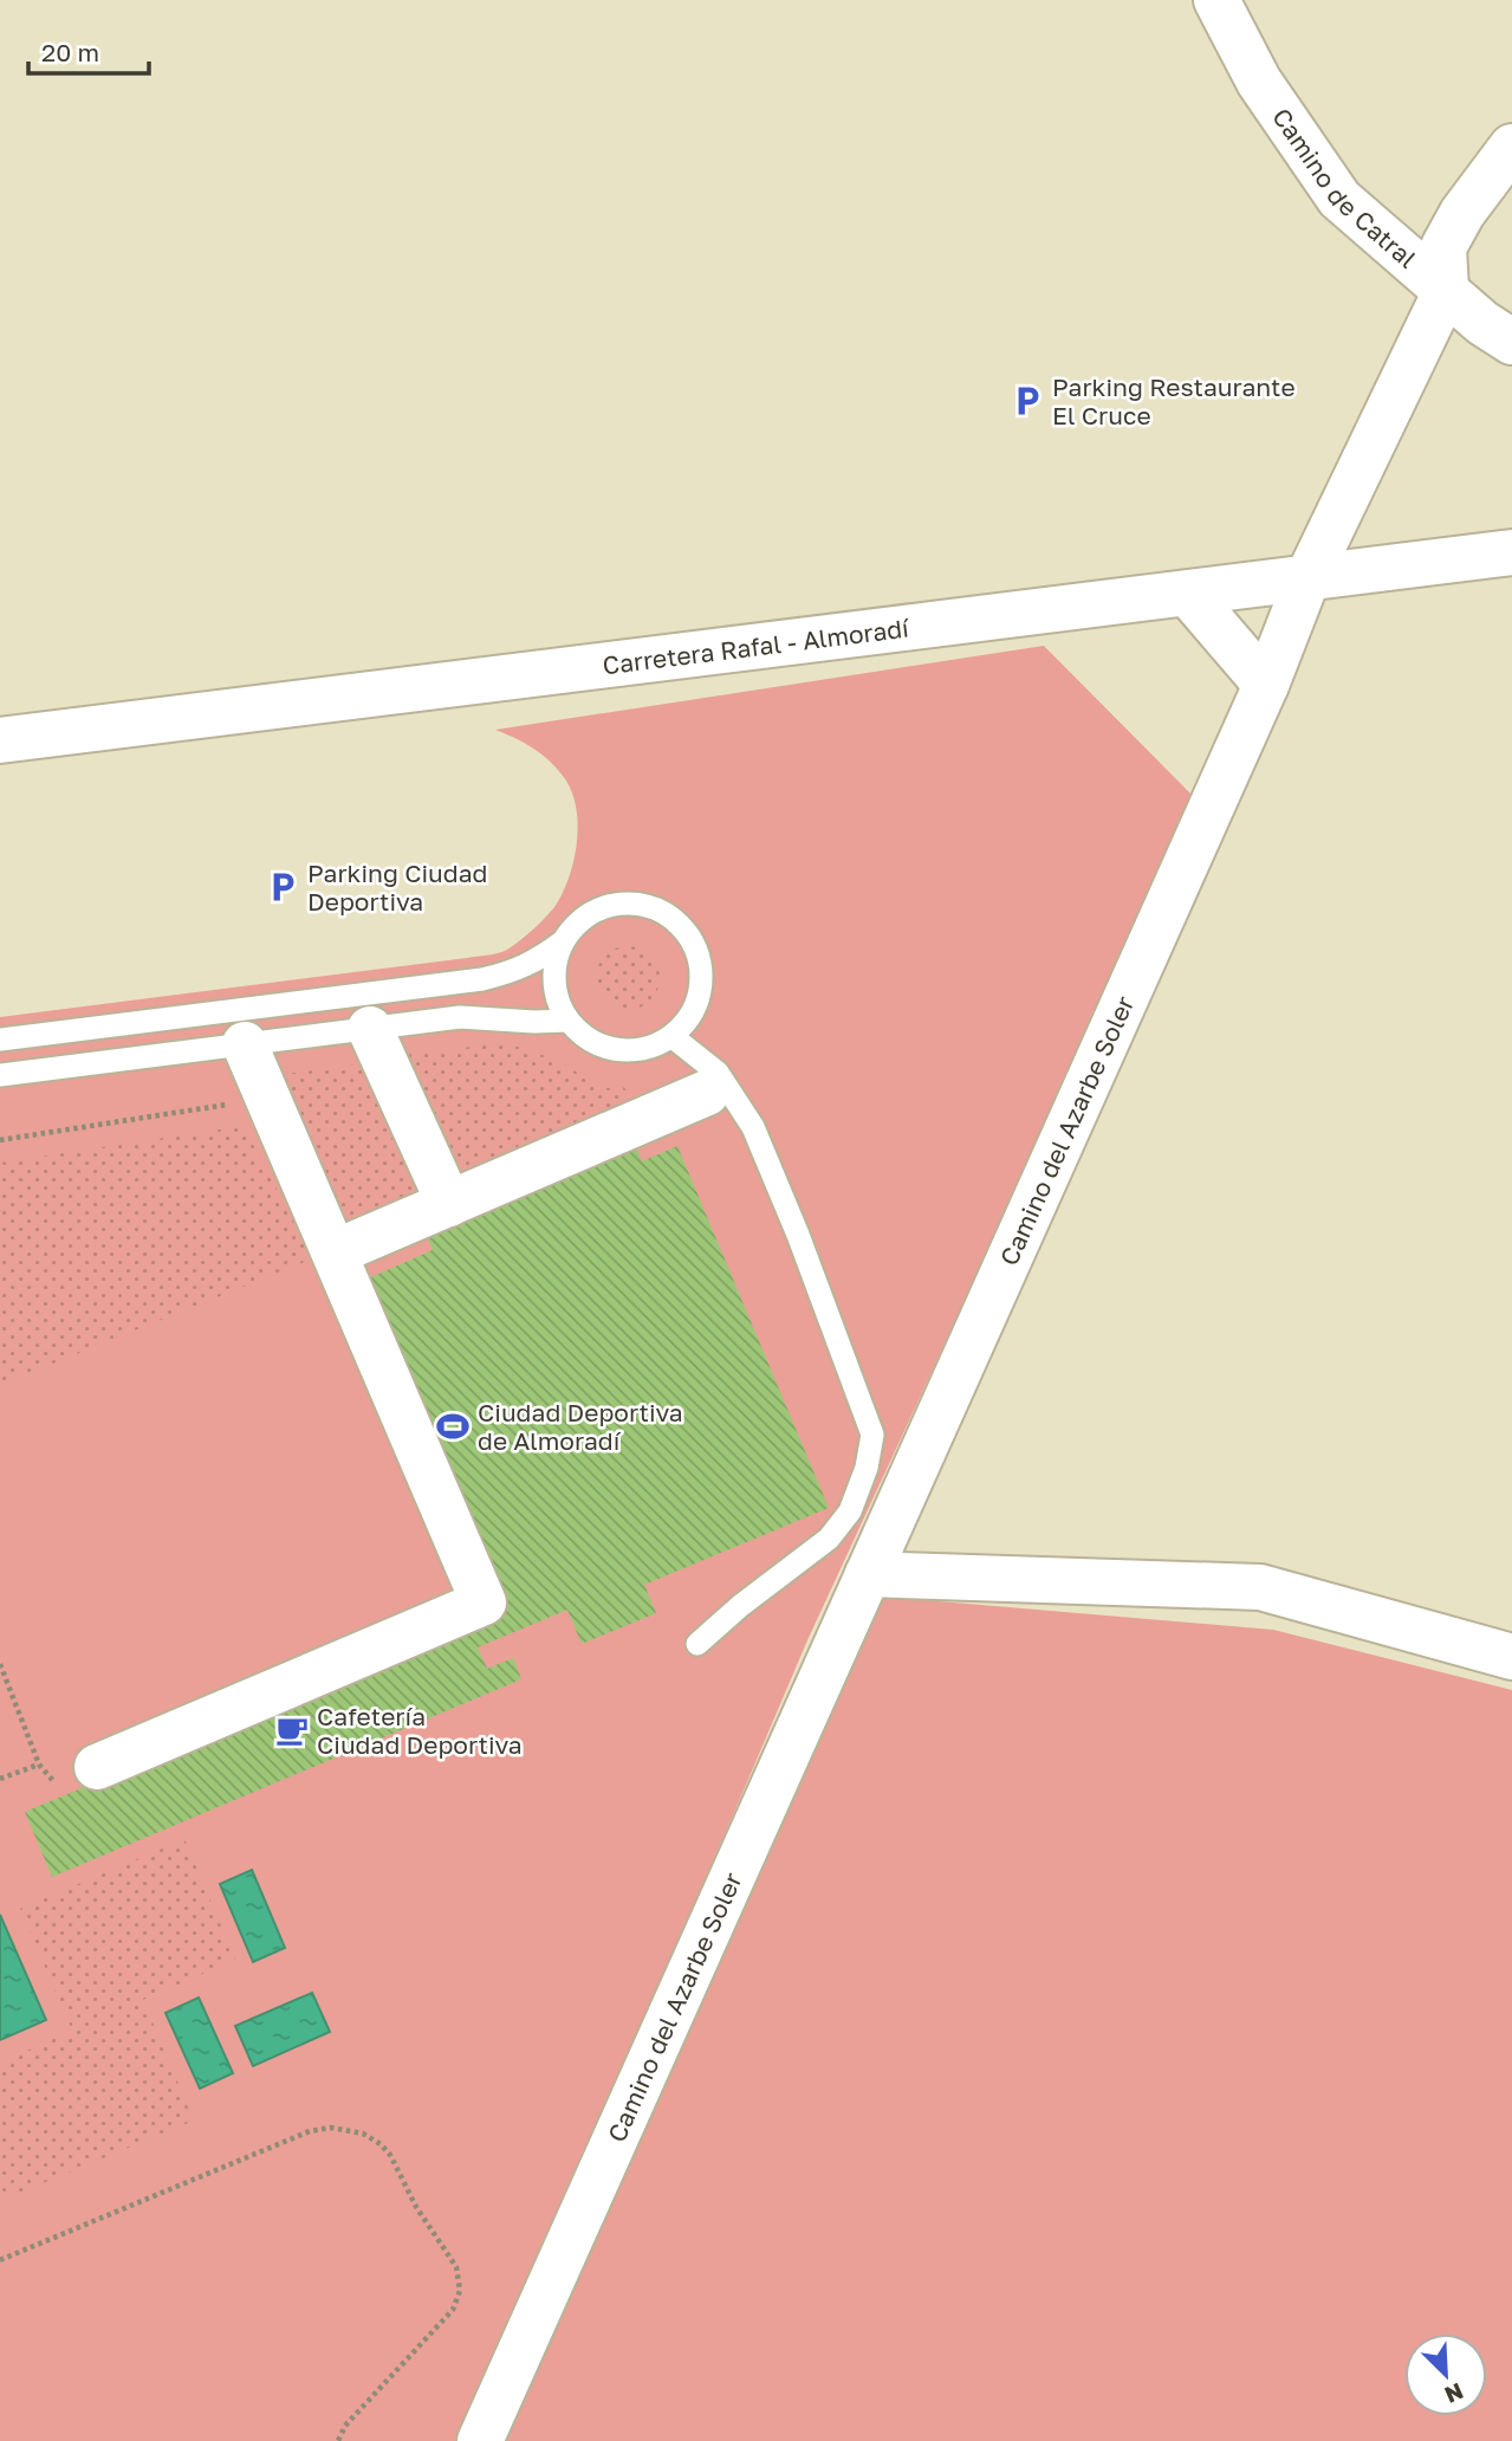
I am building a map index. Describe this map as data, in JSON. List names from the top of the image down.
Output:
{
  "streets": {
    "street": ["Camino de Catral", "Carretera Rafal - Almoradí", "Camino del Azarbe Soler"]
  },
  "crossings": [
    ["Camino de Catral", "Camino del Azarbe Soler"],
    ["Carretera Rafal - Almoradí", "Camino del Azarbe Soler"]
  ],
  "places": {
    "parking": ["Parking Restaurante El Cruce", "Parking Ciudad Deportiva"],
    "sports": ["Ciudad Deportiva de Almoradí"],
    "cafe": ["Cafetería Ciudad Deportiva"]
  },
  "scale_bar": "20 m",
  "north": "bottom right"
}
